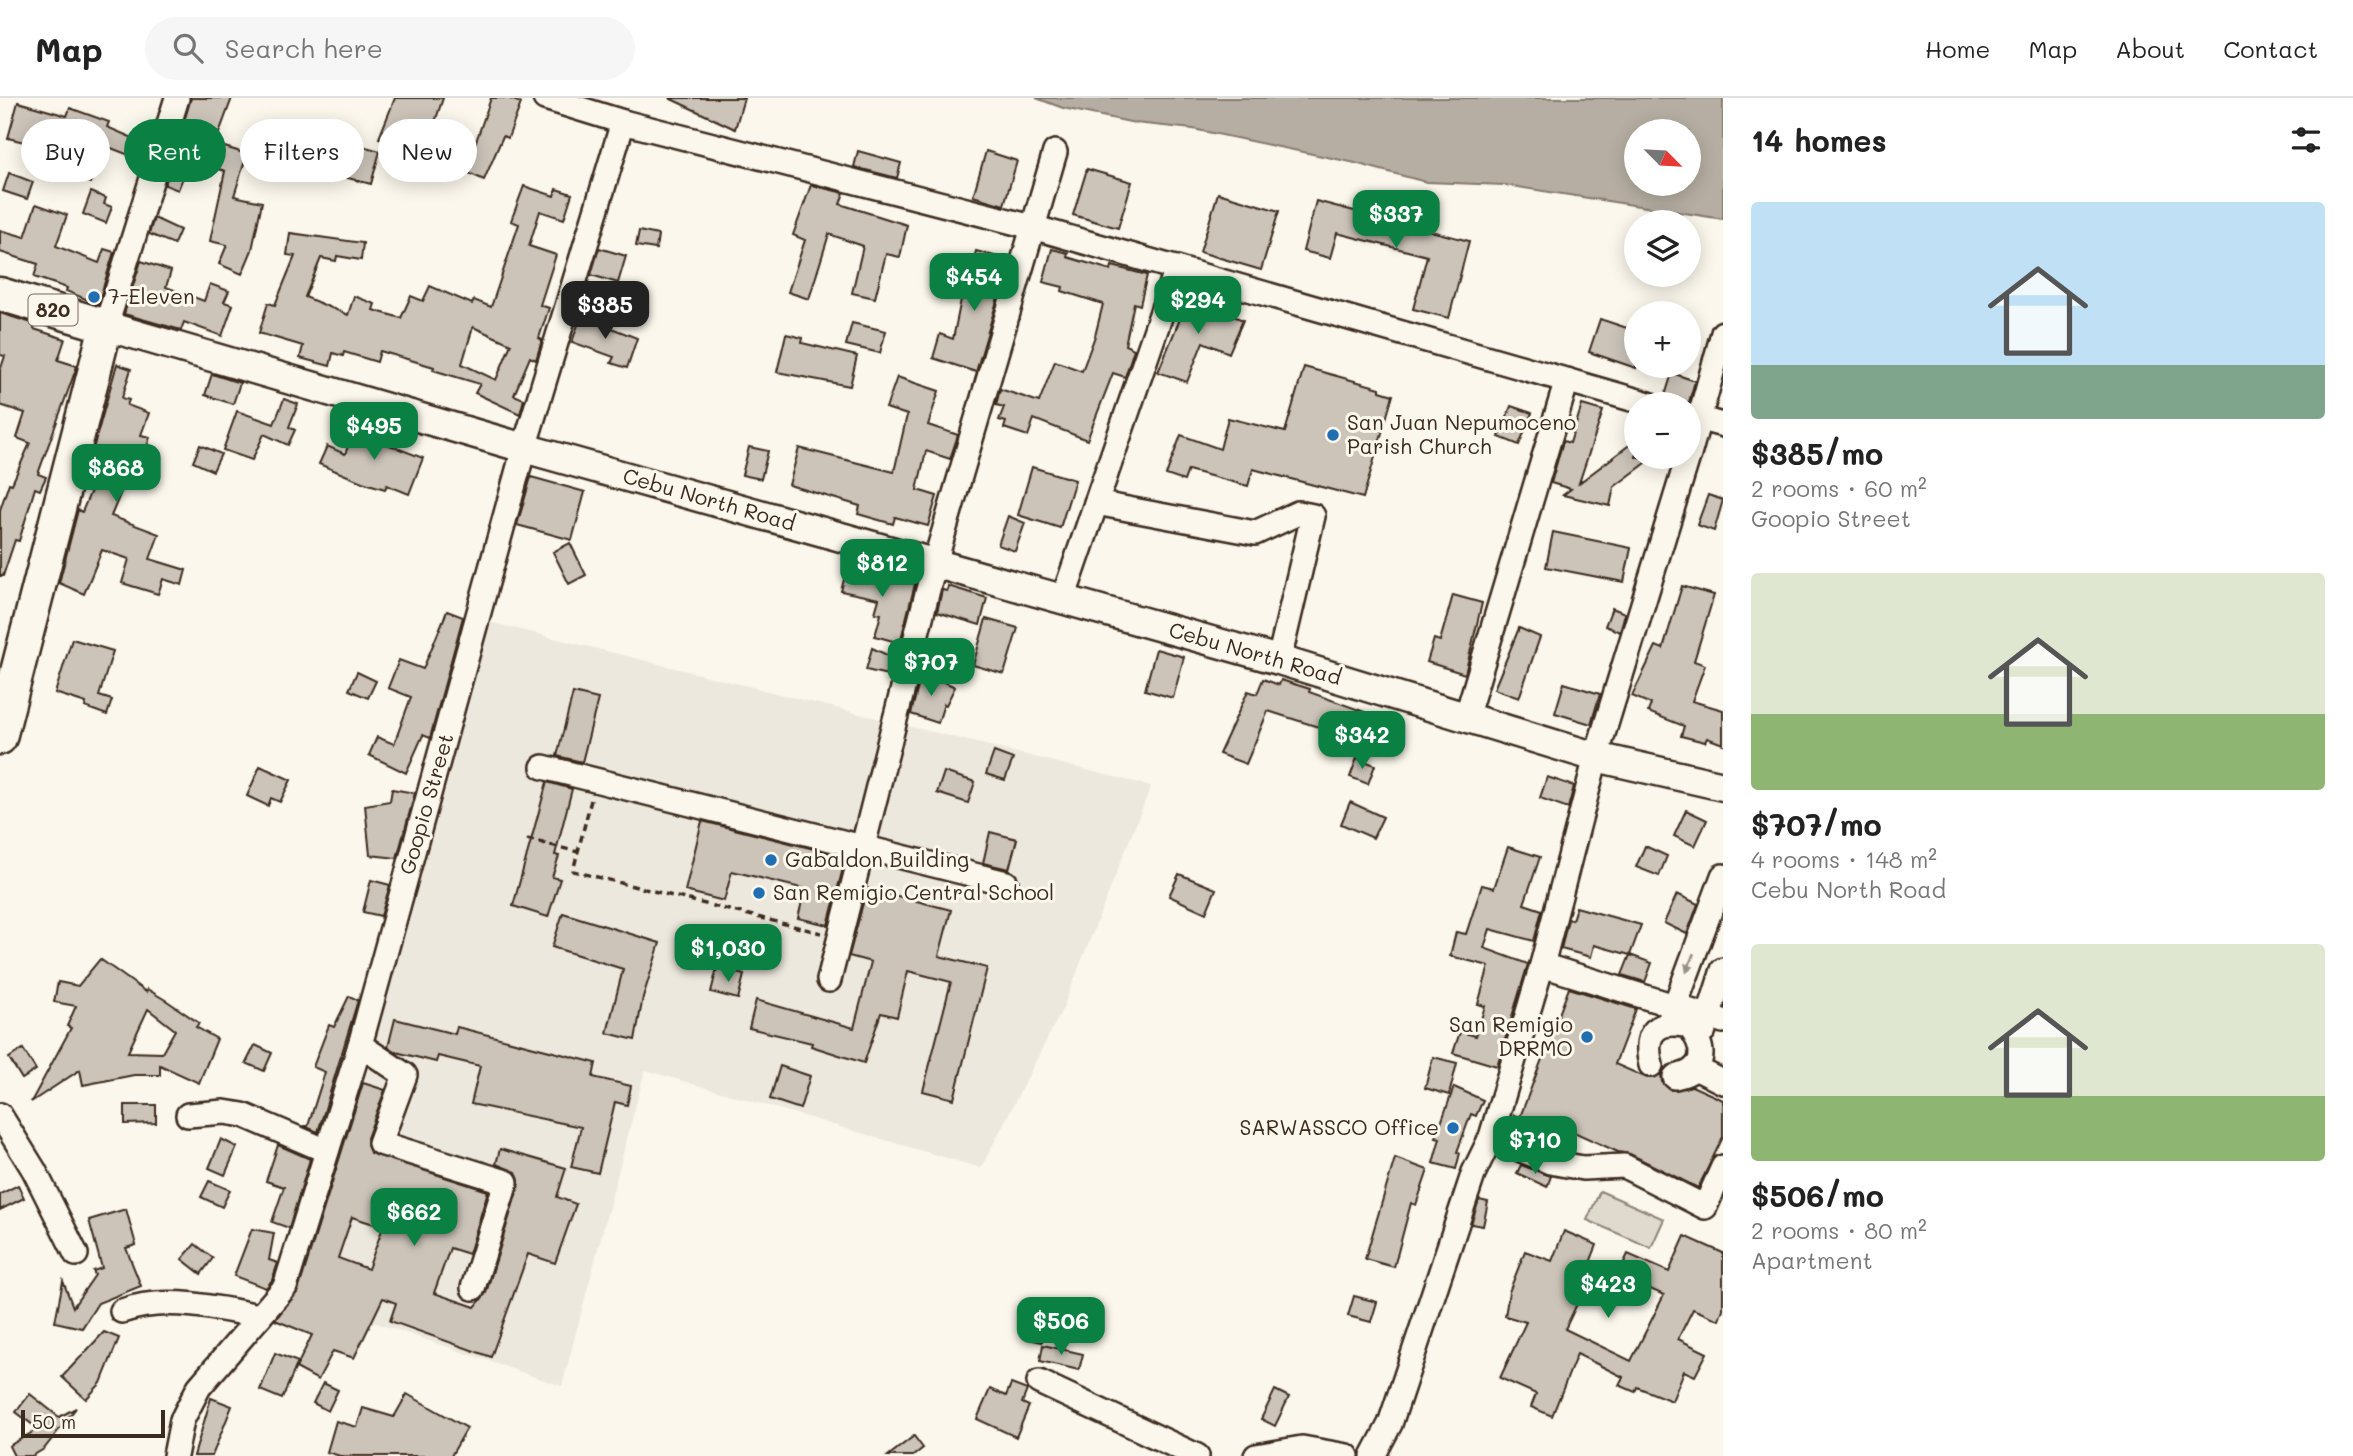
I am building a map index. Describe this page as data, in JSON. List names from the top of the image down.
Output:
{
  "streets": {
    "highway": ["820"],
    "main road": ["Cebu North Road"],
    "street": ["Goopio Street"]
  },
  "crossings": [
    ["820", "Cebu North Road"],
    ["Cebu North Road", "Goopio Street"]
  ],
  "places": [
    "7-Eleven",
    "San Juan Nepumoceno Parish Church",
    "Gabaldon Building",
    "San Remigio Central School",
    "San Remigio DRRMO",
    "SARWASSCO Office"
  ],
  "scale_bar": "50 m",
  "north": "bottom right",
  "page": {
    "header": "Map",
    "search": "Search here",
    "nav": [
      "Home",
      "Map",
      "About",
      "Contact"
    ],
    "heading": "14 homes",
    "map_buttons": ["+", "−"],
    "chip": [
      "Buy",
      "Rent",
      "Filters",
      "New"
    ],
    "list": [
      {
        "name": "$385/mo",
        "note": "2 rooms · 60 m² · Goopio Street"
      },
      {
        "name": "$707/mo",
        "note": "4 rooms · 148 m² · Cebu North Road"
      },
      {
        "name": "$506/mo",
        "note": "2 rooms · 80 m² · Apartment"
      }
    ],
    "price": [
      "$337",
      "$454",
      "$294",
      "$385",
      "$495",
      "$868",
      "$812",
      "$707",
      "$342",
      "$1,030",
      "$710",
      "$662",
      "$423",
      "$506"
    ],
    "scale": "50 m"
  }
}
